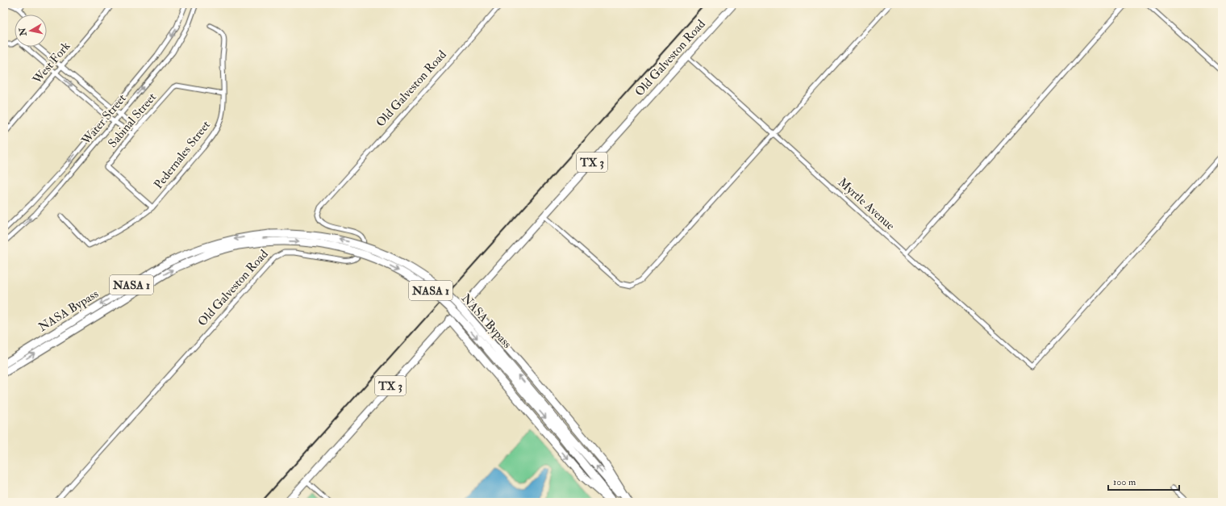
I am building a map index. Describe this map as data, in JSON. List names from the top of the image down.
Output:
{
  "streets": {
    "highway": ["NASA 1", "NASA Bypass"],
    "main road": ["Old Galveston Road", "TX 3"],
    "street": [
      "West Fork",
      "Water Street",
      "Sabinal Street",
      "Pedernales Street",
      "Myrtle Avenue"
    ]
  },
  "crossings": [
    ["Old Galveston Road", "Myrtle Avenue"],
    ["Sabinal Street", "Pedernales Street"]
  ],
  "scale_bar": "100 m",
  "north": "left"
}
